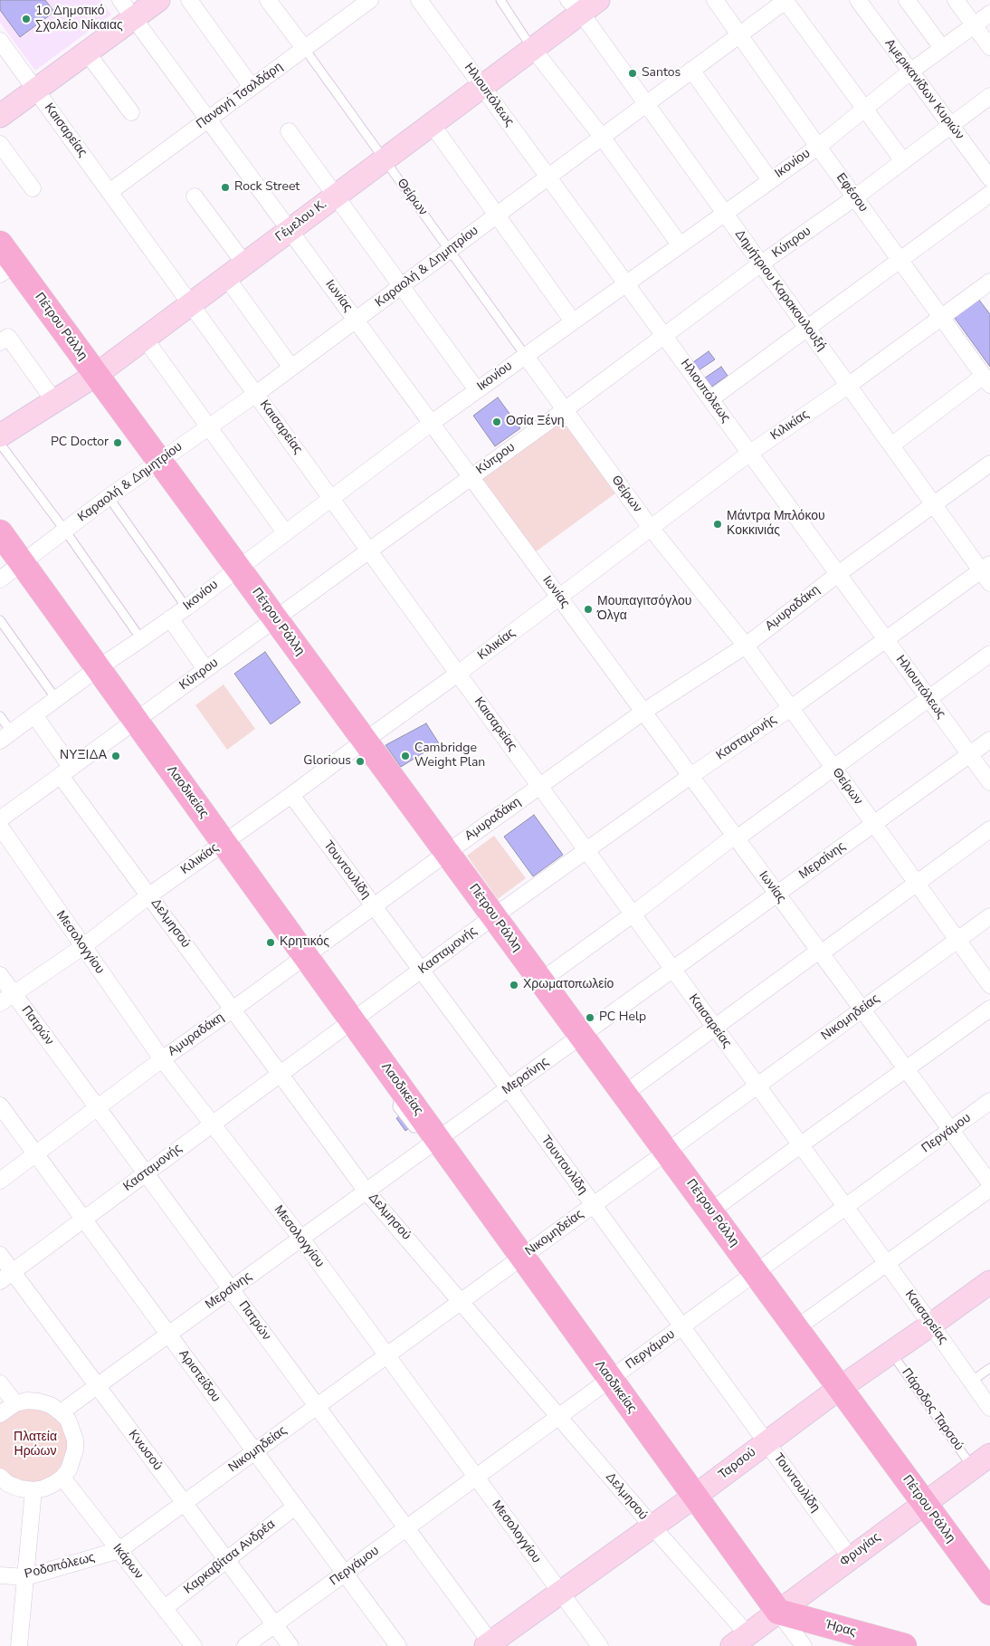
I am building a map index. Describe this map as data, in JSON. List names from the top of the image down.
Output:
{
  "streets": {
    "main road": [
      "Γέμελου Κ.",
      "Πέτρου Ράλλη",
      "Λαοδικείας",
      "Ταρσού",
      "Φρυγίας",
      "Ήρας"
    ],
    "street": [
      "Αμερικανίδων Κυριών",
      "Ηλιουπόλεως",
      "Παναγή Τσαλδάρη",
      "Καισαρείας",
      "Ικονίου",
      "Εφέσου",
      "Θείρων",
      "Κύπρου",
      "Καραολή & Δημητρίου",
      "Δημήτριου Καρακουλουξή",
      "Ιωνίας",
      "Κιλικίας",
      "Αμυραδάκη",
      "Κασταμονής",
      "Μερσίνης",
      "Τουντουλίδη",
      "Δελμησού",
      "Μεσολογγίου",
      "Νικομηδείας",
      "Πατρών",
      "Περγάμου",
      "Αριστείδου",
      "Κνωσού",
      "Καρκαβίτσα Ανδρέα",
      "Ικάρων",
      "Ροδοπόλεως"
    ],
    "lane": ["Πάροδος Ταρσού"]
  },
  "crossings": [
    ["Αμερικανίδων Κυριών", "Ικονίου"],
    ["Αμερικανίδων Κυριών", "Κύπρου"],
    ["Ηλιουπόλεως", "Ικονίου"],
    ["Ηλιουπόλεως", "Γέμελου Κ."],
    ["Ηλιουπόλεως", "Κύπρου"],
    ["Ηλιουπόλεως", "Καραολή & Δημητρίου"],
    ["Ηλιουπόλεως", "Κιλικίας"],
    ["Ηλιουπόλεως", "Αμυραδάκη"],
    ["Ηλιουπόλεως", "Κασταμονής"],
    ["Ηλιουπόλεως", "Μερσίνης"],
    ["Παναγή Τσαλδάρη", "Καισαρείας"],
    ["Παναγή Τσαλδάρη", "Θείρων"],
    ["Παναγή Τσαλδάρη", "Ιωνίας"],
    ["Καισαρείας", "Ικονίου"],
    ["Καισαρείας", "Γέμελου Κ."],
    ["Καισαρείας", "Κύπρου"],
    ["Καισαρείας", "Καραολή & Δημητρίου"],
    ["Καισαρείας", "Κιλικίας"],
    ["Καισαρείας", "Αμυραδάκη"],
    ["Καισαρείας", "Κασταμονής"],
    ["Καισαρείας", "Μερσίνης"],
    ["Καισαρείας", "Νικομηδείας"],
    ["Καισαρείας", "Περγάμου"],
    ["Καισαρείας", "Ταρσού"],
    ["Ικονίου", "Εφέσου"],
    ["Ικονίου", "Θείρων"],
    ["Ικονίου", "Δημήτριου Καρακουλουξή"],
    ["Ικονίου", "Ιωνίας"],
    ["Ικονίου", "Πέτρου Ράλλη"],
    ["Ικονίου", "Λαοδικείας"],
    ["Ικονίου", "Δελμησού"],
    ["Εφέσου", "Κύπρου"],
    ["Εφέσου", "Καραολή & Δημητρίου"],
    ["Εφέσου", "Κιλικίας"],
    ["Θείρων", "Γέμελου Κ."],
    ["Θείρων", "Κύπρου"],
    ["Θείρων", "Καραολή & Δημητρίου"],
    ["Θείρων", "Κιλικίας"],
    ["Θείρων", "Αμυραδάκη"],
    ["Θείρων", "Κασταμονής"],
    ["Θείρων", "Μερσίνης"],
    ["Θείρων", "Νικομηδείας"],
    ["Γέμελου Κ.", "Δημήτριου Καρακουλουξή"],
    ["Γέμελου Κ.", "Ιωνίας"],
    ["Γέμελου Κ.", "Πέτρου Ράλλη"],
    ["Κύπρου", "Δημήτριου Καρακουλουξή"],
    ["Κύπρου", "Ιωνίας"],
    ["Κύπρου", "Πέτρου Ράλλη"],
    ["Κύπρου", "Λαοδικείας"],
    ["Κύπρου", "Δελμησού"],
    ["Καραολή & Δημητρίου", "Δημήτριου Καρακουλουξή"],
    ["Καραολή & Δημητρίου", "Ιωνίας"],
    ["Καραολή & Δημητρίου", "Πέτρου Ράλλη"],
    ["Καραολή & Δημητρίου", "Λαοδικείας"],
    ["Δημήτριου Καρακουλουξή", "Κιλικίας"],
    ["Δημήτριου Καρακουλουξή", "Αμυραδάκη"],
    ["Δημήτριου Καρακουλουξή", "Κασταμονής"],
    ["Ιωνίας", "Κιλικίας"],
    ["Ιωνίας", "Αμυραδάκη"],
    ["Ιωνίας", "Κασταμονής"],
    ["Ιωνίας", "Μερσίνης"],
    ["Ιωνίας", "Νικομηδείας"],
    ["Ιωνίας", "Περγάμου"],
    ["Πέτρου Ράλλη", "Κιλικίας"],
    ["Πέτρου Ράλλη", "Αμυραδάκη"],
    ["Πέτρου Ράλλη", "Κασταμονής"],
    ["Πέτρου Ράλλη", "Μερσίνης"],
    ["Πέτρου Ράλλη", "Νικομηδείας"],
    ["Πέτρου Ράλλη", "Περγάμου"],
    ["Πέτρου Ράλλη", "Ταρσού"],
    ["Πέτρου Ράλλη", "Φρυγίας"],
    ["Κιλικίας", "Λαοδικείας"],
    ["Κιλικίας", "Τουντουλίδη"],
    ["Κιλικίας", "Δελμησού"],
    ["Κιλικίας", "Μεσολογγίου"],
    ["Κιλικίας", "Πατρών"],
    ["Αμυραδάκη", "Λαοδικείας"],
    ["Αμυραδάκη", "Τουντουλίδη"],
    ["Αμυραδάκη", "Δελμησού"],
    ["Αμυραδάκη", "Μεσολογγίου"],
    ["Αμυραδάκη", "Πατρών"],
    ["Αμυραδάκη", "Αριστείδου"],
    ["Κασταμονής", "Λαοδικείας"],
    ["Κασταμονής", "Τουντουλίδη"],
    ["Κασταμονής", "Δελμησού"],
    ["Κασταμονής", "Μεσολογγίου"],
    ["Κασταμονής", "Πατρών"],
    ["Κασταμονής", "Αριστείδου"],
    ["Κασταμονής", "Κνωσού"],
    ["Λαοδικείας", "Μερσίνης"],
    ["Λαοδικείας", "Νικομηδείας"],
    ["Λαοδικείας", "Περγάμου"],
    ["Λαοδικείας", "Ταρσού"],
    ["Λαοδικείας", "Φρυγίας"],
    ["Λαοδικείας", "Ήρας"],
    ["Μερσίνης", "Τουντουλίδη"],
    ["Μερσίνης", "Δελμησού"],
    ["Μερσίνης", "Μεσολογγίου"],
    ["Μερσίνης", "Πατρών"],
    ["Μερσίνης", "Αριστείδου"],
    ["Μερσίνης", "Κνωσού"],
    ["Τουντουλίδη", "Νικομηδείας"],
    ["Τουντουλίδη", "Περγάμου"],
    ["Τουντουλίδη", "Ταρσού"],
    ["Τουντουλίδη", "Φρυγίας"],
    ["Δελμησού", "Νικομηδείας"],
    ["Δελμησού", "Περγάμου"],
    ["Δελμησού", "Ταρσού"],
    ["Δελμησού", "Φρυγίας"],
    ["Μεσολογγίου", "Νικομηδείας"],
    ["Μεσολογγίου", "Περγάμου"],
    ["Μεσολογγίου", "Ταρσού"],
    ["Νικομηδείας", "Πατρών"],
    ["Νικομηδείας", "Αριστείδου"],
    ["Νικομηδείας", "Κνωσού"],
    ["Νικομηδείας", "Ικάρων"],
    ["Νικομηδείας", "Ροδοπόλεως"],
    ["Πατρών", "Περγάμου"],
    ["Πατρών", "Ταρσού"],
    ["Περγάμου", "Αριστείδου"],
    ["Περγάμου", "Κνωσού"],
    ["Αριστείδου", "Καρκαβίτσα Ανδρέα"],
    ["Πάροδος Ταρσού", "Ταρσού"],
    ["Πάροδος Ταρσού", "Φρυγίας"],
    ["Κνωσού", "Καρκαβίτσα Ανδρέα"],
    ["Φρυγίας", "Ήρας"],
    ["Καρκαβίτσα Ανδρέα", "Ικάρων"],
    ["Ικάρων", "Ροδοπόλεως"]
  ],
  "parks": ["Πλατεία Ηρώων"],
  "places": [
    "1ο Δημοτικό Σχολείο Νίκαιας",
    "Santos",
    "Rock Street",
    "Οσία Ξένη",
    "PC Doctor",
    "Μάντρα Μπλόκου Κοκκινιάς",
    "Μουπαγιτσόγλου Όλγα",
    "ΝΥΞΙΔΑ",
    "Cambridge Weight Plan",
    "Glorious",
    "Κρητικός",
    "Χρωματοπωλείο",
    "PC Help"
  ]
}
